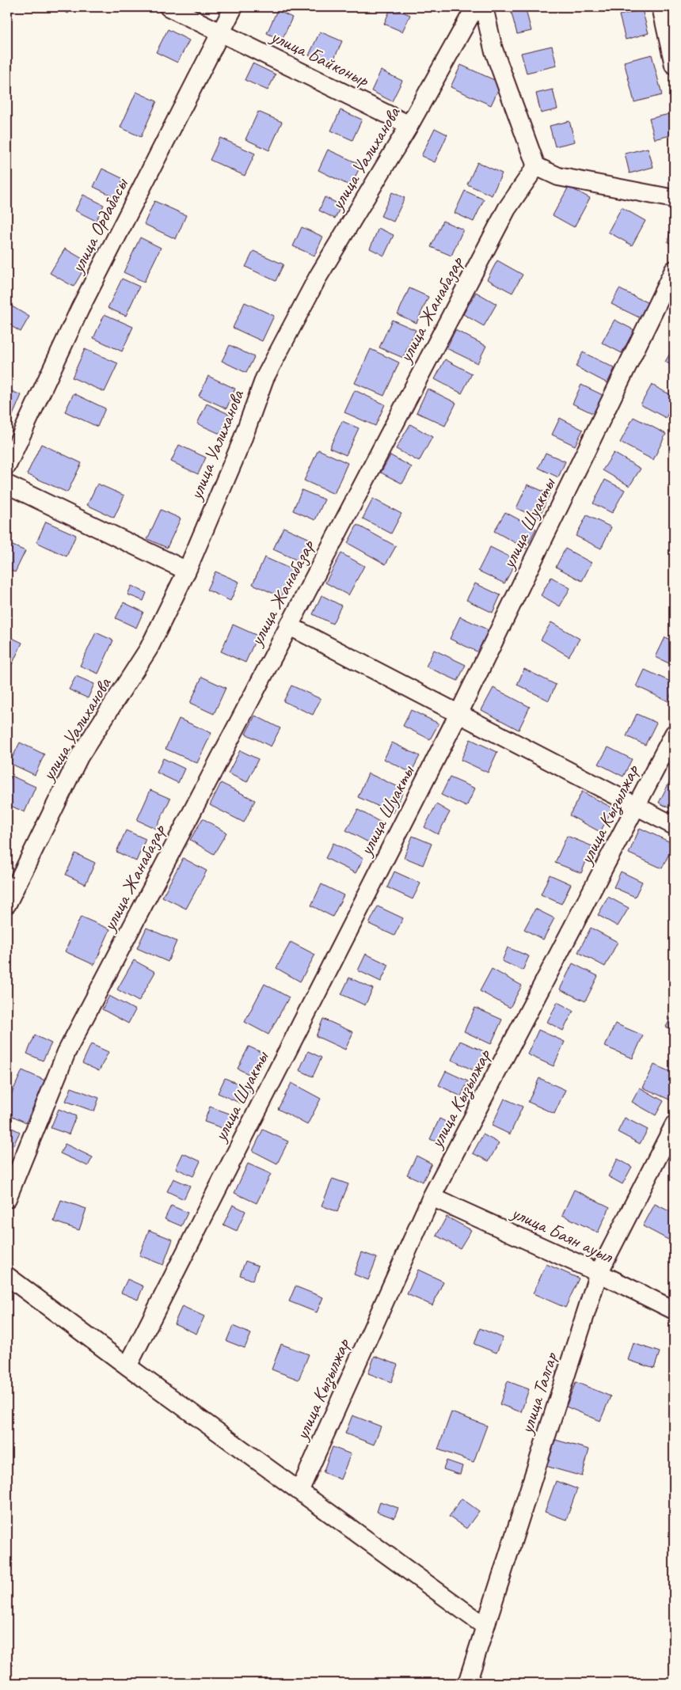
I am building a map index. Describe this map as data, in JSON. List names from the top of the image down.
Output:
{
  "streets": {
    "street": [
      "улица Байконыр",
      "улица Уалиханова",
      "улица Ордабасы",
      "улица Жанабазар",
      "улица Шуакты",
      "улица Кызылжар",
      "улица Баян ауыл",
      "улица Талгар"
    ]
  },
  "crossings": [
    ["улица Байконыр", "улица Уалиханова"],
    ["улица Байконыр", "улица Ордабасы"],
    ["улица Кызылжар", "улица Баян ауыл"],
    ["улица Баян ауыл", "улица Талгар"]
  ]
}
